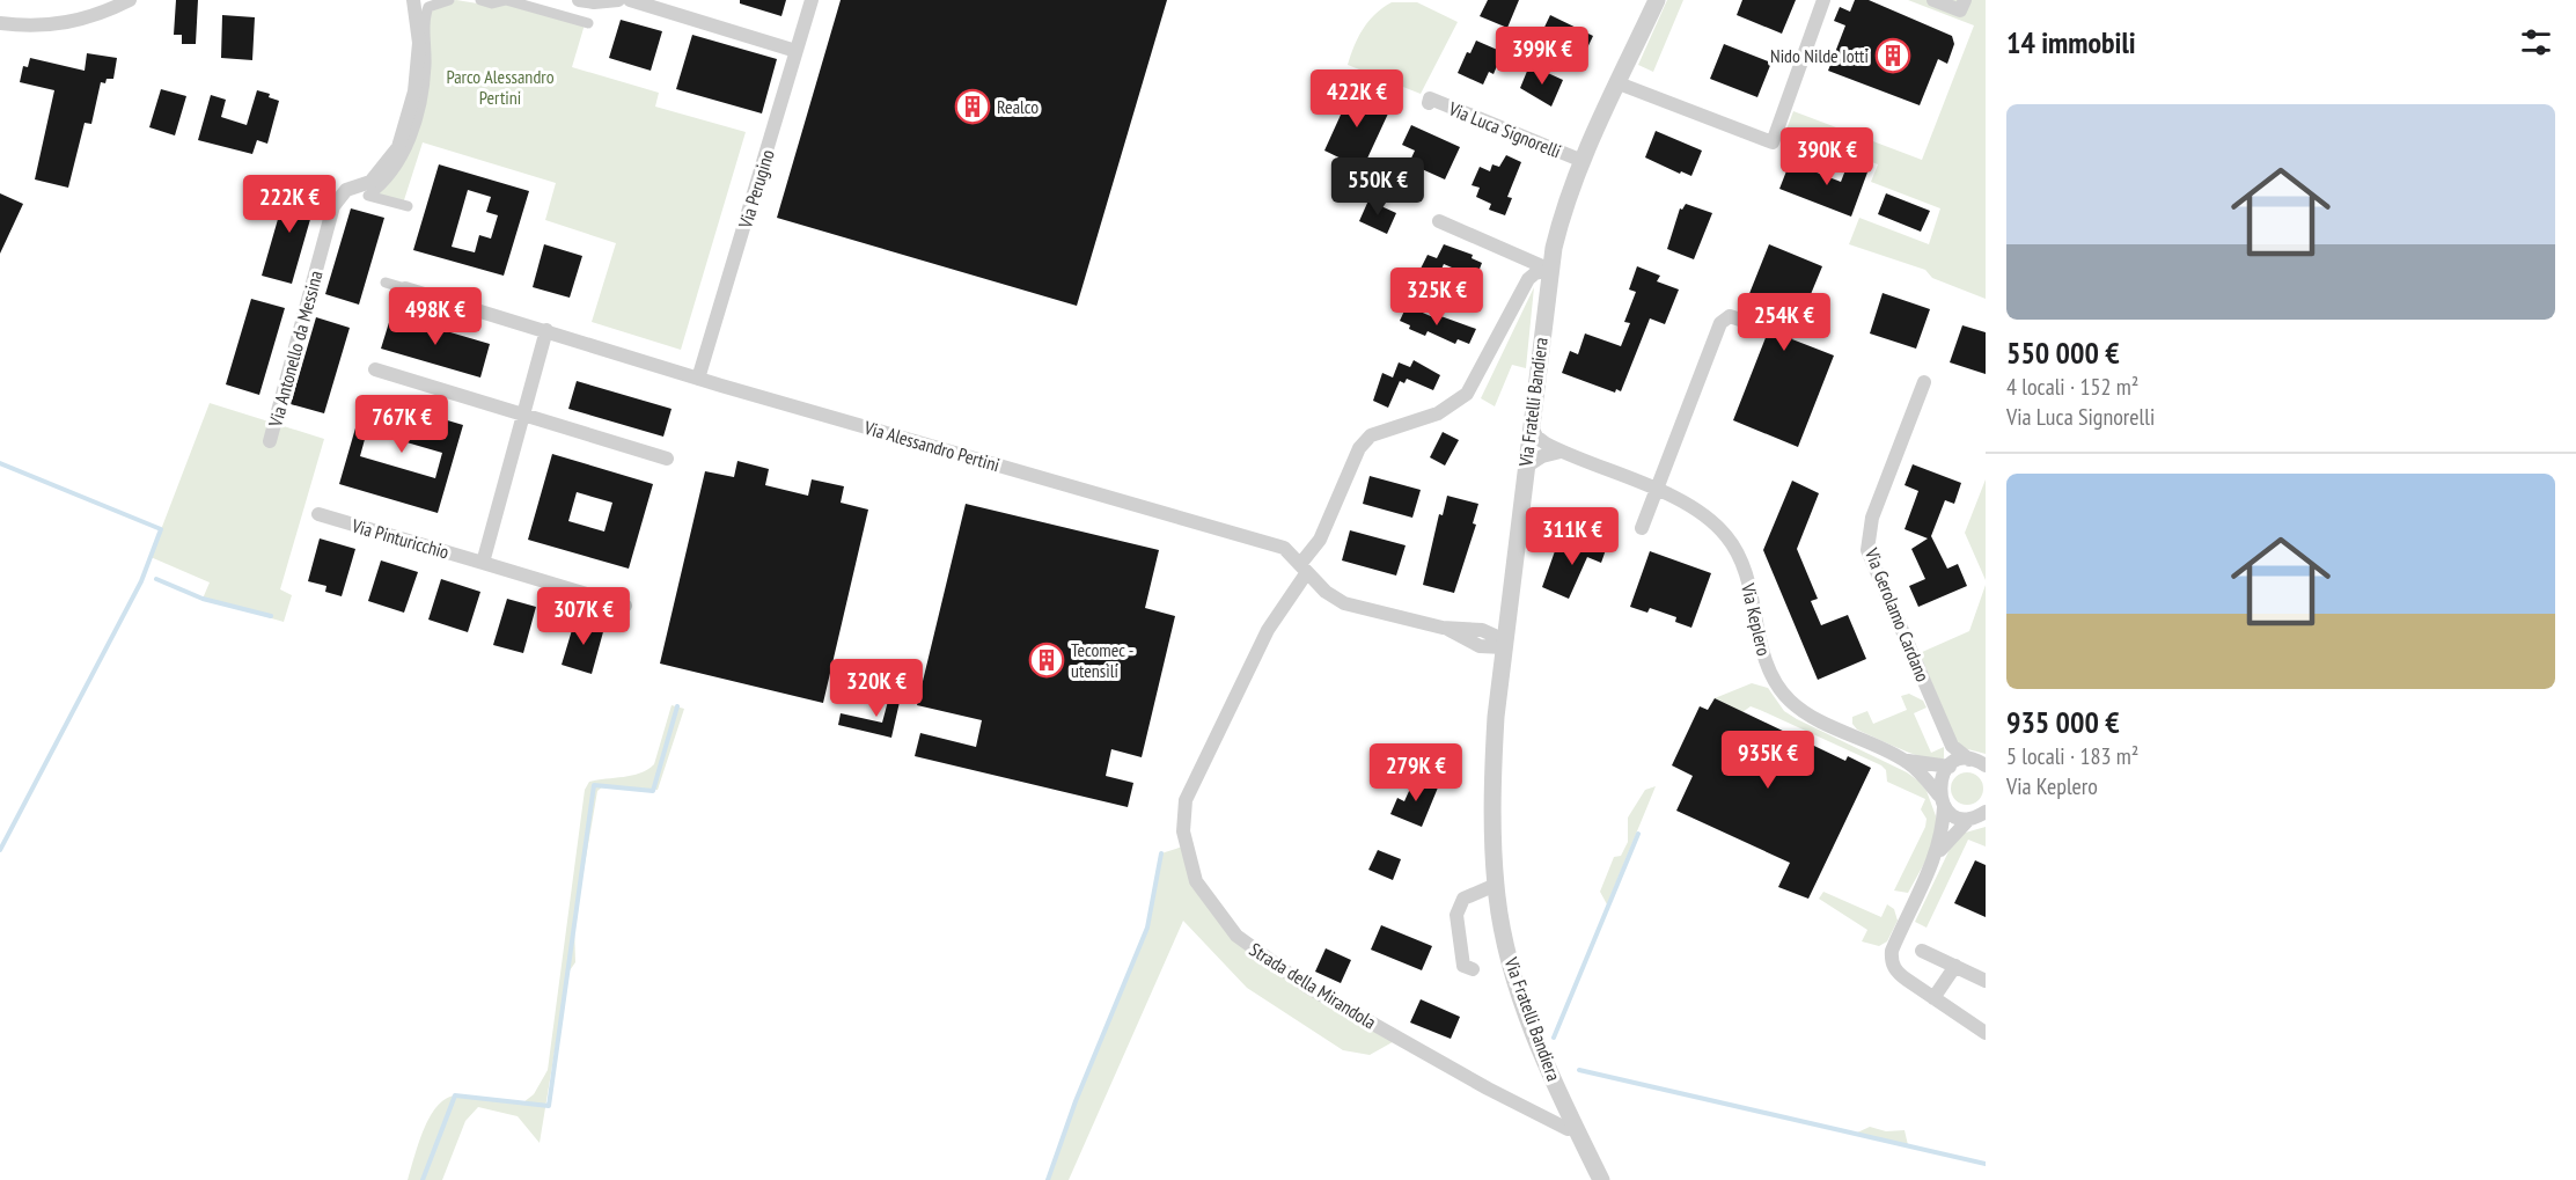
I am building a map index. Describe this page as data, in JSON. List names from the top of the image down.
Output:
{
  "streets": {
    "street": [
      "Via Luca Signorelli",
      "Via Perugino",
      "Via Antonello da Messina",
      "Via Fratelli Bandiera",
      "Via Alessandro Pertini",
      "Via Pinturicchio",
      "Via Gerolamo Cardano",
      "Via Keplero",
      "Strada della Mirandola"
    ]
  },
  "crossings": [
    ["Via Luca Signorelli", "Via Fratelli Bandiera"],
    ["Via Perugino", "Via Alessandro Pertini"],
    ["Via Fratelli Bandiera", "Via Alessandro Pertini"],
    ["Via Fratelli Bandiera", "Via Keplero"],
    ["Via Fratelli Bandiera", "Strada della Mirandola"],
    ["Via Alessandro Pertini", "Strada della Mirandola"]
  ],
  "parks": ["Parco Alessandro Pertini"],
  "places": {
    "building": ["Nido Nilde Iotti", "Realco", "Tecomec - utensili"]
  },
  "page": {
    "heading": "14 immobili",
    "price": [
      "399K €",
      "422K €",
      "390K €",
      "550K €",
      "222K €",
      "325K €",
      "498K €",
      "254K €",
      "767K €",
      "311K €",
      "307K €",
      "320K €",
      "935K €",
      "279K €"
    ],
    "list": [
      {
        "name": "550 000 €",
        "note": "4 locali · 152 m² · Via Luca Signorelli"
      },
      {
        "name": "935 000 €",
        "note": "5 locali · 183 m² · Via Keplero"
      }
    ]
  }
}
